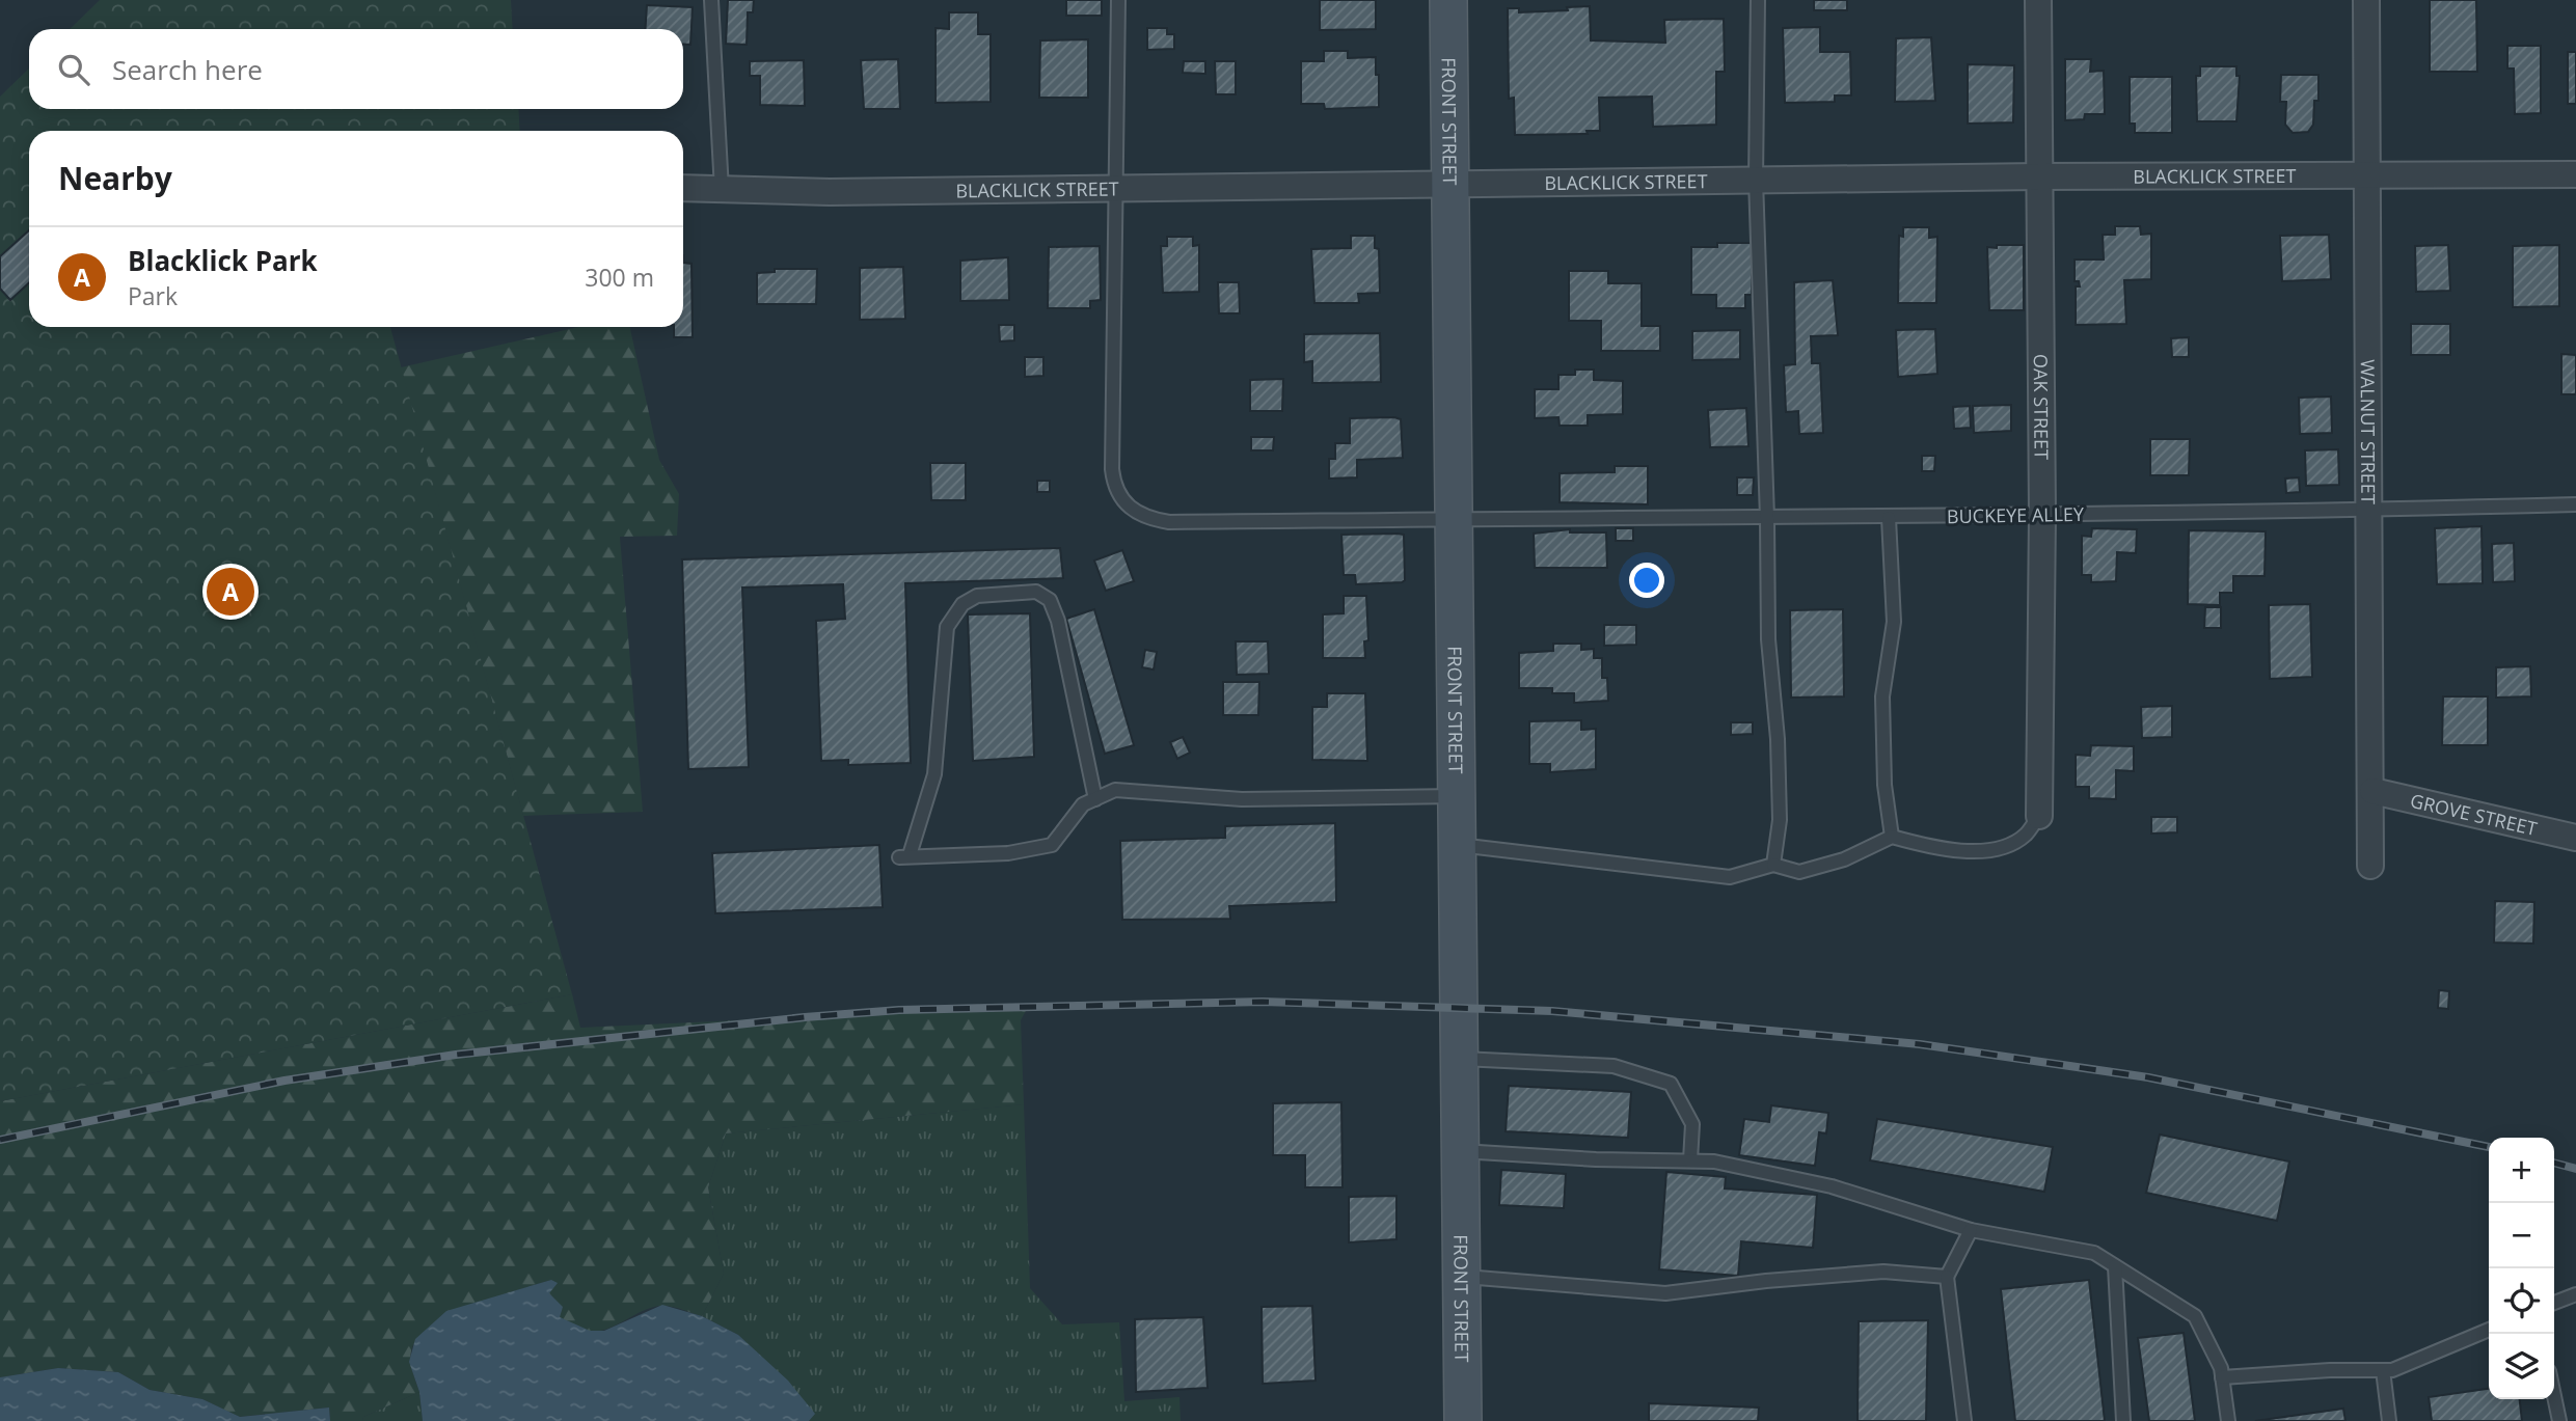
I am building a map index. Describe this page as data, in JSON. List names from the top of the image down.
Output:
{
  "streets": {
    "street": [
      "FRONT STREET",
      "BLACKLICK STREET",
      "OAK STREET",
      "WALNUT STREET",
      "GROVE STREET"
    ],
    "lane": ["BUCKEYE ALLEY"]
  },
  "crossings": [
    ["FRONT STREET", "BLACKLICK STREET"],
    ["FRONT STREET", "BUCKEYE ALLEY"],
    ["BLACKLICK STREET", "OAK STREET"],
    ["BLACKLICK STREET", "WALNUT STREET"],
    ["BLACKLICK STREET", "BUCKEYE ALLEY"],
    ["OAK STREET", "BUCKEYE ALLEY"],
    ["WALNUT STREET", "BUCKEYE ALLEY"],
    ["WALNUT STREET", "GROVE STREET"]
  ],
  "page": {
    "search": "Search here",
    "heading": "Nearby",
    "list": [
      {
        "mark": "A",
        "name": "Blacklick Park",
        "note": "Park",
        "value": "300 m"
      }
    ],
    "pins": "A",
    "map_buttons": ["+", "−"]
  }
}
